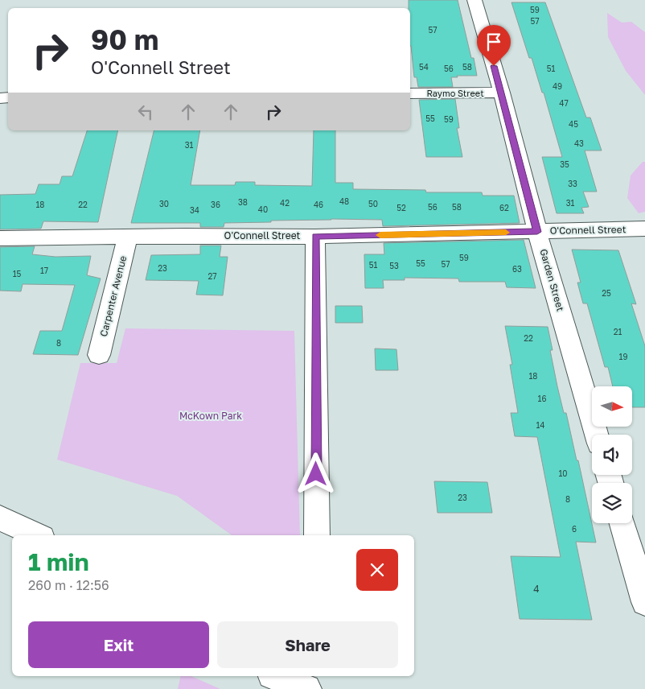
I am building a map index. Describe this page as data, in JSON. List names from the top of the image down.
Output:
{
  "streets": {
    "street": [
      "Raymo Street",
      "O'Connell Street",
      "Garden Street",
      "Carpenter Avenue"
    ]
  },
  "crossings": [
    ["Raymo Street", "Garden Street"],
    ["O'Connell Street", "Garden Street"],
    ["O'Connell Street", "Carpenter Avenue"]
  ],
  "parks": ["McKown Park"],
  "house_numbers": [
    "59",
    "57",
    "57",
    "54",
    "58",
    "56",
    "51",
    "49",
    "47",
    "55",
    "59",
    "45",
    "43",
    "31",
    "35",
    "33",
    "48",
    "38",
    "42",
    "31",
    "30",
    "50",
    "18",
    "22",
    "36",
    "46",
    "56",
    "58",
    "52",
    "62",
    "40",
    "34",
    "59",
    "55",
    "57",
    "51",
    "53",
    "23",
    "63",
    "17",
    "15",
    "27",
    "25",
    "21",
    "22",
    "8",
    "19",
    "18",
    "16",
    "14",
    "10",
    "23",
    "8",
    "6",
    "4"
  ],
  "north": "right",
  "page": {
    "turn": ["90 m", "O'Connell Street"],
    "heading": ["1 min", "260 m · 12:56"],
    "buttons": ["Exit", "Share"]
  }
}
